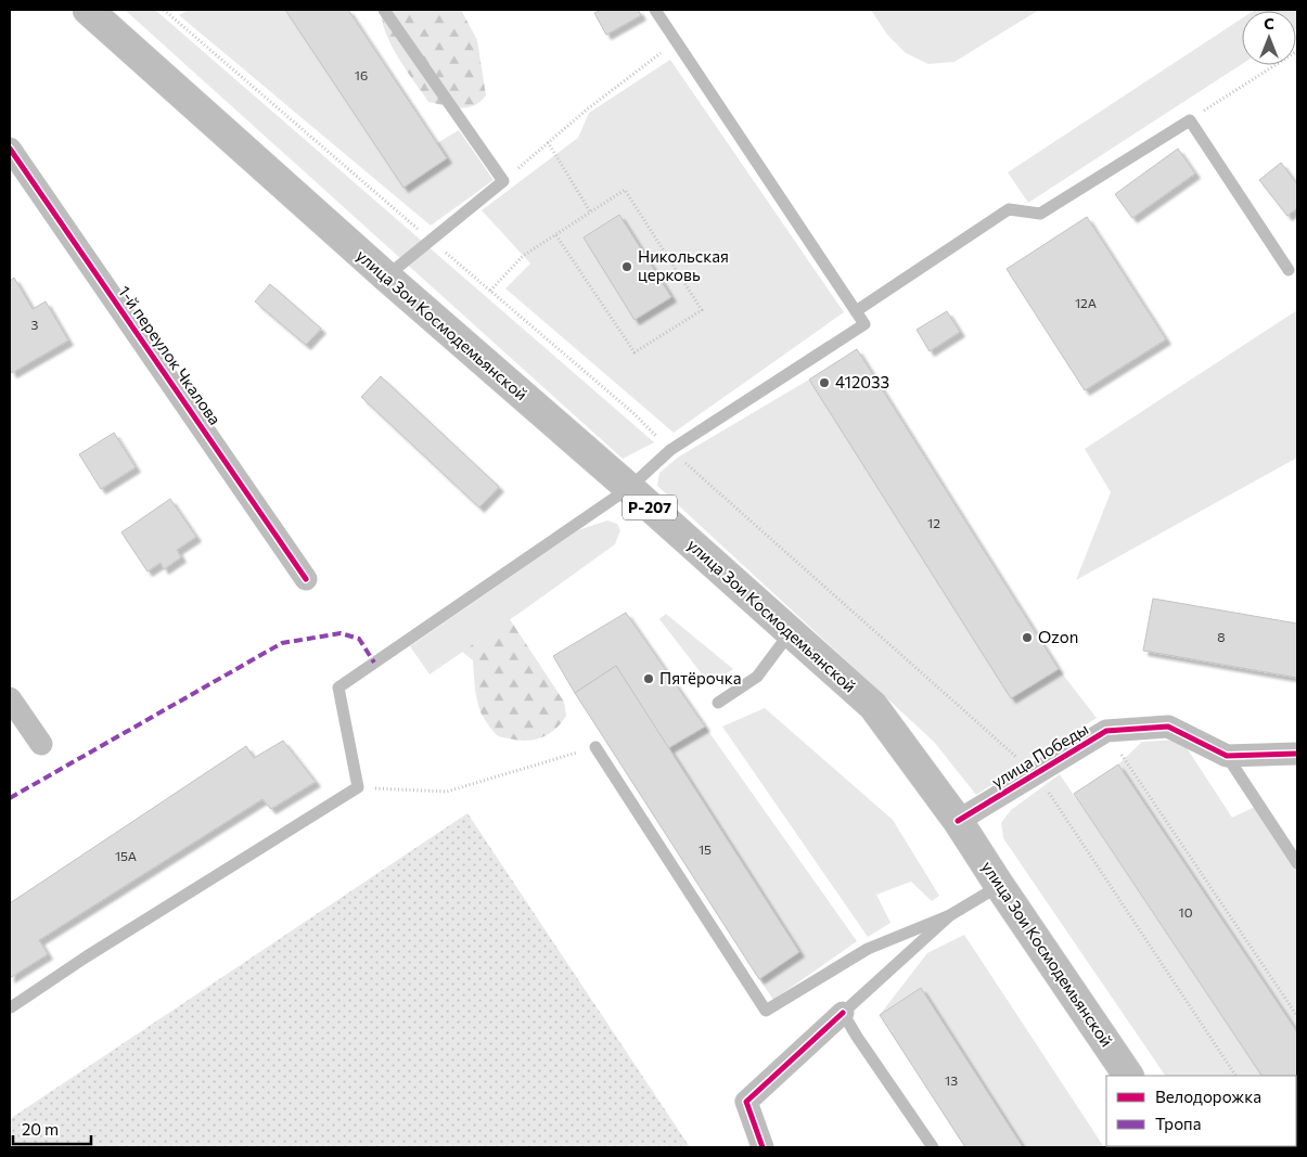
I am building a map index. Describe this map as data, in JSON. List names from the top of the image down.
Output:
{
  "streets": {
    "main road": ["улица Зои Космодемьянской", "Р-207"],
    "street": ["1-й переулок Чкалова", "улица Победы"]
  },
  "crossings": [
    ["улица Зои Космодемьянской", "улица Победы"]
  ],
  "places": [
    "Никольская церковь",
    "412033",
    "Ozon",
    "Пятёрочка"
  ],
  "house_numbers": [
    "16",
    "12А",
    "3",
    "12",
    "8",
    "15",
    "15А",
    "10",
    "13"
  ],
  "legend": ["Велодорожка", "Тропа"],
  "scale_bar": "20 m",
  "north": "top"
}
